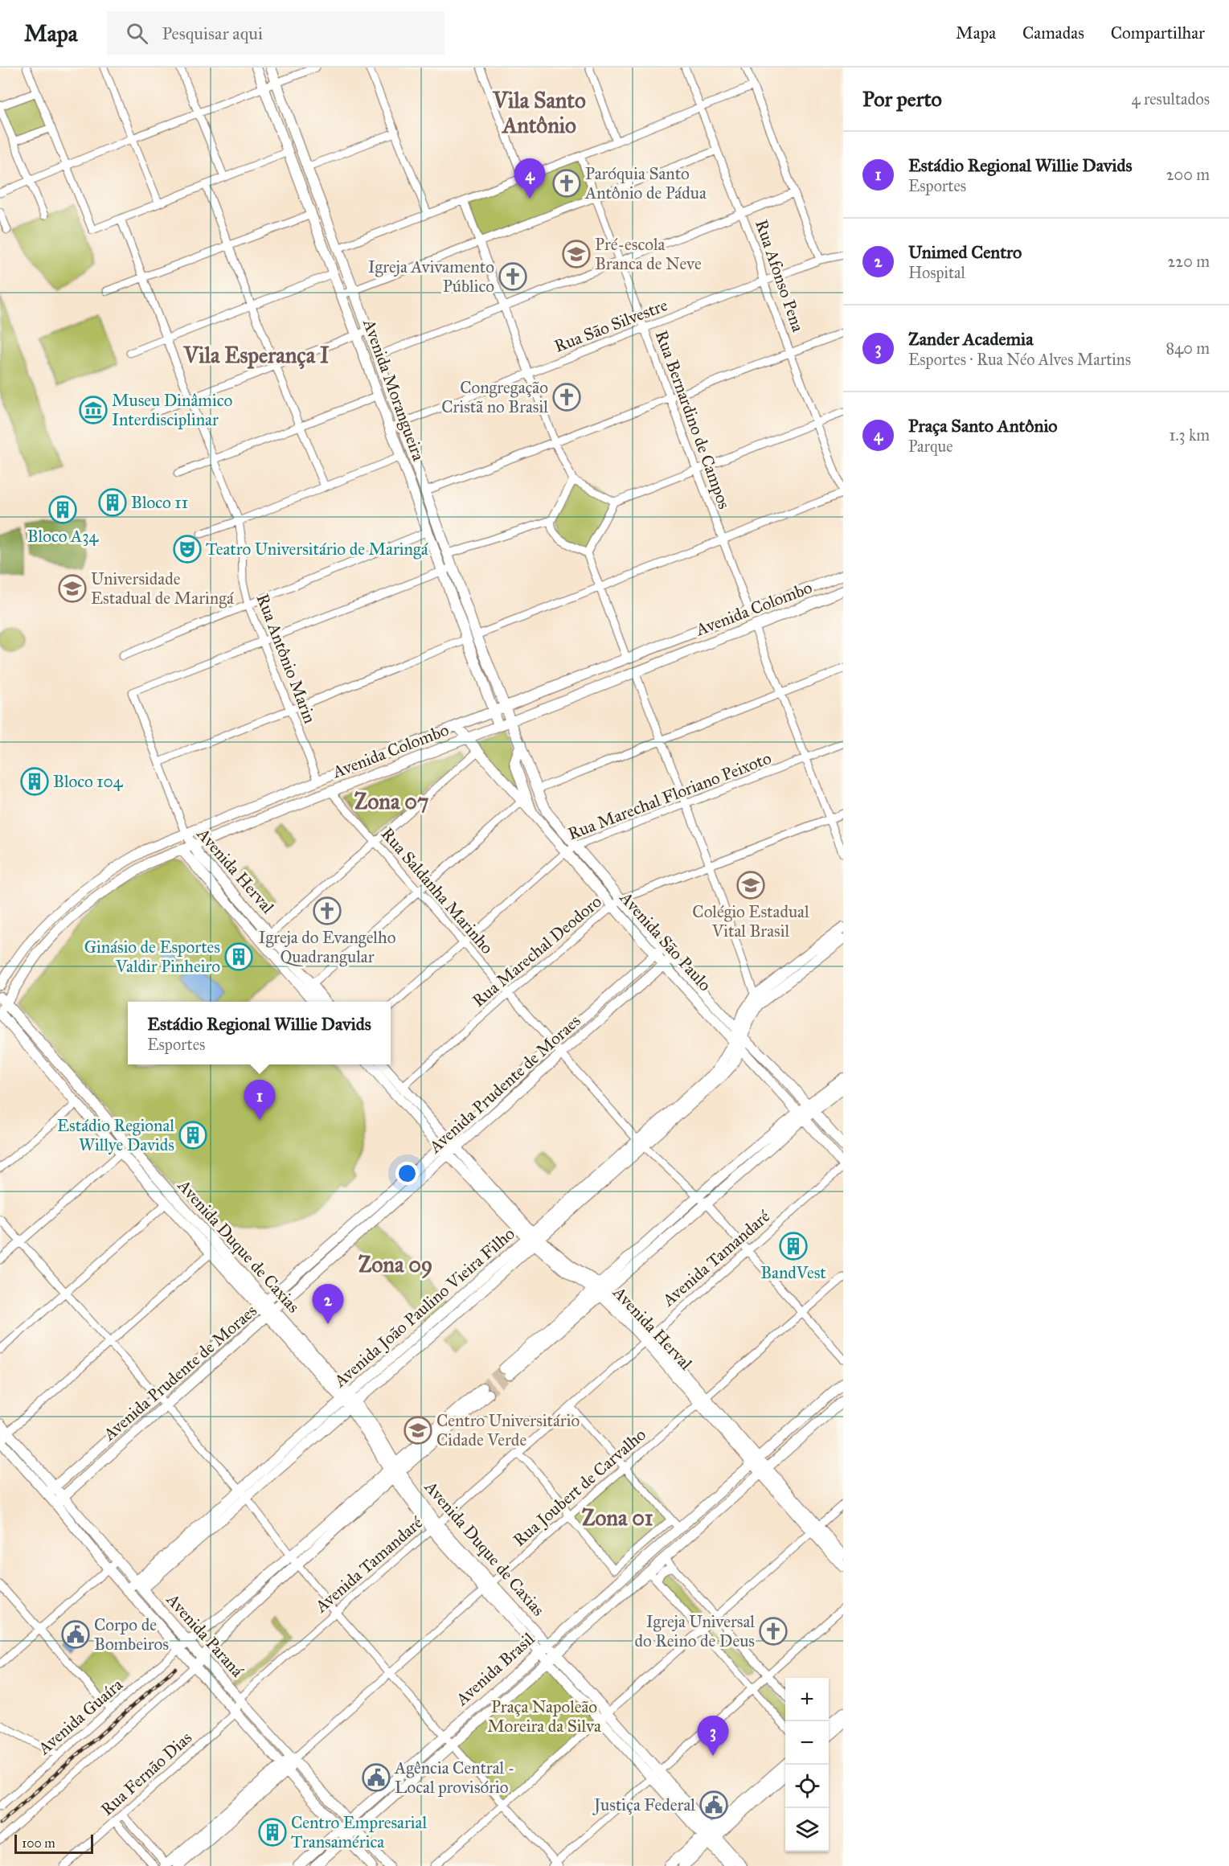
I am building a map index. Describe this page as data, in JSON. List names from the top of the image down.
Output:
{
  "streets": {
    "main road": [
      "Avenida Morangueira",
      "Avenida Colombo",
      "Avenida Herval",
      "Avenida São Paulo",
      "Avenida Prudente de Moraes",
      "Avenida Duque de Caxias",
      "Avenida João Paulino Vieira Filho",
      "Avenida Paraná",
      "Avenida Brasil"
    ],
    "street": [
      "Rua Afonso Pena",
      "Rua São Silvestre",
      "Rua Bernardino de Campos",
      "Rua Antônio Marin",
      "Rua Marechal Floriano Peixoto",
      "Rua Saldanha Marinho",
      "Rua Marechal Deodoro",
      "Avenida Tamandaré",
      "Rua Joubert de Carvalho",
      "Avenida Guaíra",
      "Rua Fernão Dias"
    ]
  },
  "crossings": [
    ["Rua Afonso Pena", "Rua São Silvestre"],
    ["Rua São Silvestre", "Avenida Morangueira"],
    ["Rua São Silvestre", "Rua Bernardino de Campos"],
    ["Avenida Morangueira", "Avenida Colombo"],
    ["Avenida Morangueira", "Avenida São Paulo"],
    ["Rua Bernardino de Campos", "Avenida Colombo"],
    ["Avenida Colombo", "Rua Antônio Marin"],
    ["Avenida Colombo", "Avenida Herval"],
    ["Avenida Colombo", "Rua Saldanha Marinho"],
    ["Avenida Colombo", "Avenida São Paulo"],
    ["Avenida Colombo", "Avenida Duque de Caxias"],
    ["Rua Marechal Floriano Peixoto", "Rua Saldanha Marinho"],
    ["Rua Marechal Floriano Peixoto", "Avenida São Paulo"],
    ["Avenida Herval", "Rua Marechal Deodoro"],
    ["Avenida Herval", "Avenida Prudente de Moraes"],
    ["Avenida Herval", "Avenida Tamandaré"],
    ["Avenida Herval", "Avenida João Paulino Vieira Filho"],
    ["Avenida Herval", "Rua Joubert de Carvalho"],
    ["Avenida Herval", "Avenida Brasil"],
    ["Rua Saldanha Marinho", "Rua Marechal Deodoro"],
    ["Rua Saldanha Marinho", "Avenida Prudente de Moraes"],
    ["Rua Saldanha Marinho", "Avenida Tamandaré"],
    ["Rua Saldanha Marinho", "Avenida João Paulino Vieira Filho"],
    ["Rua Saldanha Marinho", "Rua Joubert de Carvalho"],
    ["Avenida São Paulo", "Rua Marechal Deodoro"],
    ["Avenida São Paulo", "Avenida Prudente de Moraes"],
    ["Avenida São Paulo", "Avenida Tamandaré"],
    ["Avenida São Paulo", "Avenida João Paulino Vieira Filho"],
    ["Avenida Prudente de Moraes", "Avenida Duque de Caxias"],
    ["Avenida Prudente de Moraes", "Avenida Paraná"],
    ["Avenida Duque de Caxias", "Avenida Tamandaré"],
    ["Avenida Duque de Caxias", "Avenida João Paulino Vieira Filho"],
    ["Avenida Duque de Caxias", "Rua Joubert de Carvalho"],
    ["Avenida Duque de Caxias", "Avenida Brasil"],
    ["Avenida Tamandaré", "Avenida Paraná"],
    ["Avenida João Paulino Vieira Filho", "Avenida Paraná"],
    ["Rua Joubert de Carvalho", "Avenida Paraná"],
    ["Avenida Paraná", "Avenida Brasil"],
    ["Avenida Paraná", "Avenida Guaíra"],
    ["Avenida Paraná", "Rua Fernão Dias"]
  ],
  "districts": [
    "Vila Santo Antônio",
    "Vila Esperança I",
    "Zona 07",
    "Zona 09",
    "Zona 01"
  ],
  "parks": ["Praça Napoleão Moreira da Silva"],
  "places": {
    "church": [
      "Paróquia Santo Antônio de Pádua",
      "Igreja Avivamento Público",
      "Congregação Cristã no Brasil",
      "Igreja do Evangelho Quadrangular",
      "Igreja Universal do Reino de Deus"
    ],
    "school or university": [
      "Pré-escola Branca de Neve",
      "Universidade Estadual de Maringá",
      "Colégio Estadual Vital Brasil",
      "Centro Universitário Cidade Verde"
    ],
    "museum": ["Museu Dinâmico Interdisciplinar"],
    "building": [
      "Bloco 11",
      "Bloco A34",
      "Bloco 104",
      "Ginásio de Esportes Valdir Pinheiro",
      "Estádio Regional Willye Davids",
      "BandVest",
      "Centro Empresarial Transamérica"
    ],
    "theatre": ["Teatro Universitário de Maringá"],
    "public building": ["Corpo de Bombeiros", "Agência Central - Local provisório", "Justiça Federal"]
  },
  "scale_bar": "100 m",
  "page": {
    "header": "Mapa",
    "search": "Pesquisar aqui",
    "nav": ["Mapa", "Camadas", "Compartilhar"],
    "heading": ["Por perto", "4 resultados"],
    "list": [
      {
        "mark": "1",
        "name": "Estádio Regional Willie Davids",
        "note": "Esportes",
        "value": "200 m"
      },
      {
        "mark": "2",
        "name": "Unimed Centro",
        "note": "Hospital",
        "value": "220 m"
      },
      {
        "mark": "3",
        "name": "Zander Academia",
        "note": "Esportes · Rua Néo Alves Martins",
        "value": "840 m"
      },
      {
        "mark": "4",
        "name": "Praça Santo Antônio",
        "note": "Parque",
        "value": "1.3 km"
      }
    ],
    "pins": [
      "4",
      "1",
      "2",
      "3"
    ],
    "popup": ["Estádio Regional Willie Davids", "Esportes"],
    "map_buttons": ["+", "−"],
    "scale": "100 m"
  }
}
